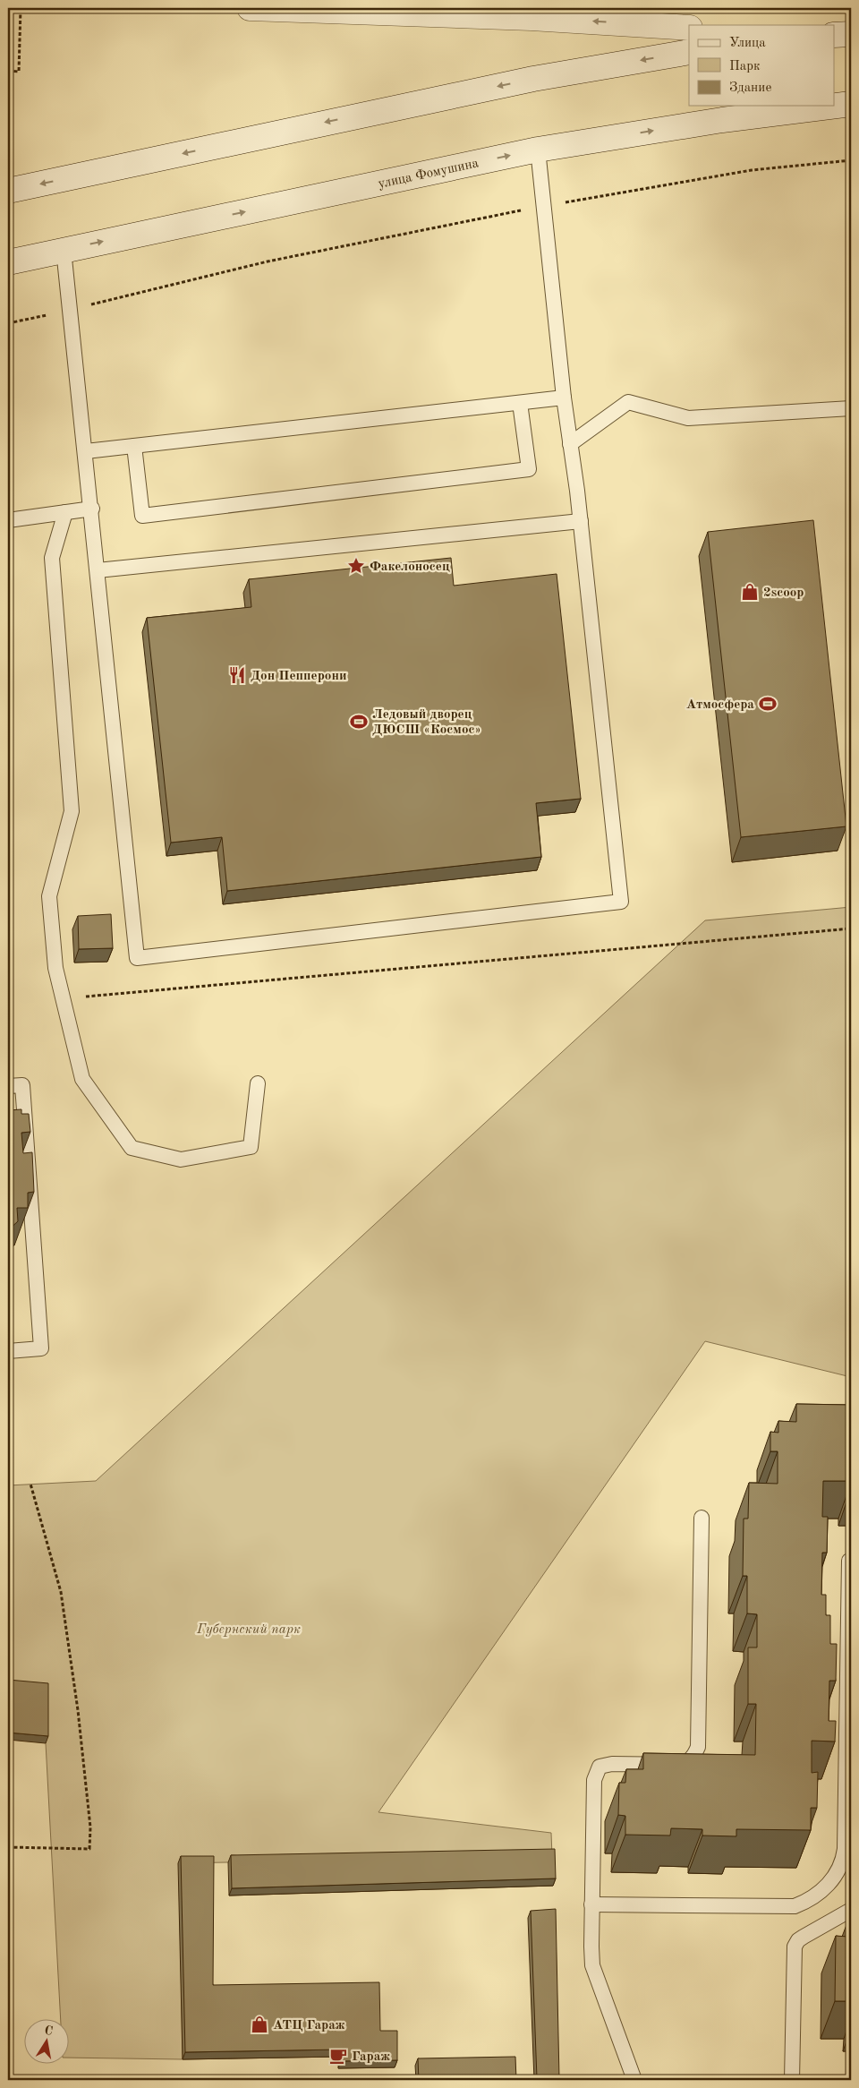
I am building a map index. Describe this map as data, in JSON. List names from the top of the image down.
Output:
{
  "streets": {
    "main road": ["улица Фомушина"]
  },
  "parks": ["Губернский парк"],
  "places": {
    "place": ["Факелоносец"],
    "shop": ["2scoop", "АТЦ Гараж"],
    "restaurant": ["Дон Пепперони"],
    "sports": ["Атмосфера", "Ледовый дворец ДЮСШ «Космос»"],
    "cafe": ["Гараж"]
  },
  "legend": ["Улица", "Парк", "Здание"],
  "north": "top"
}
